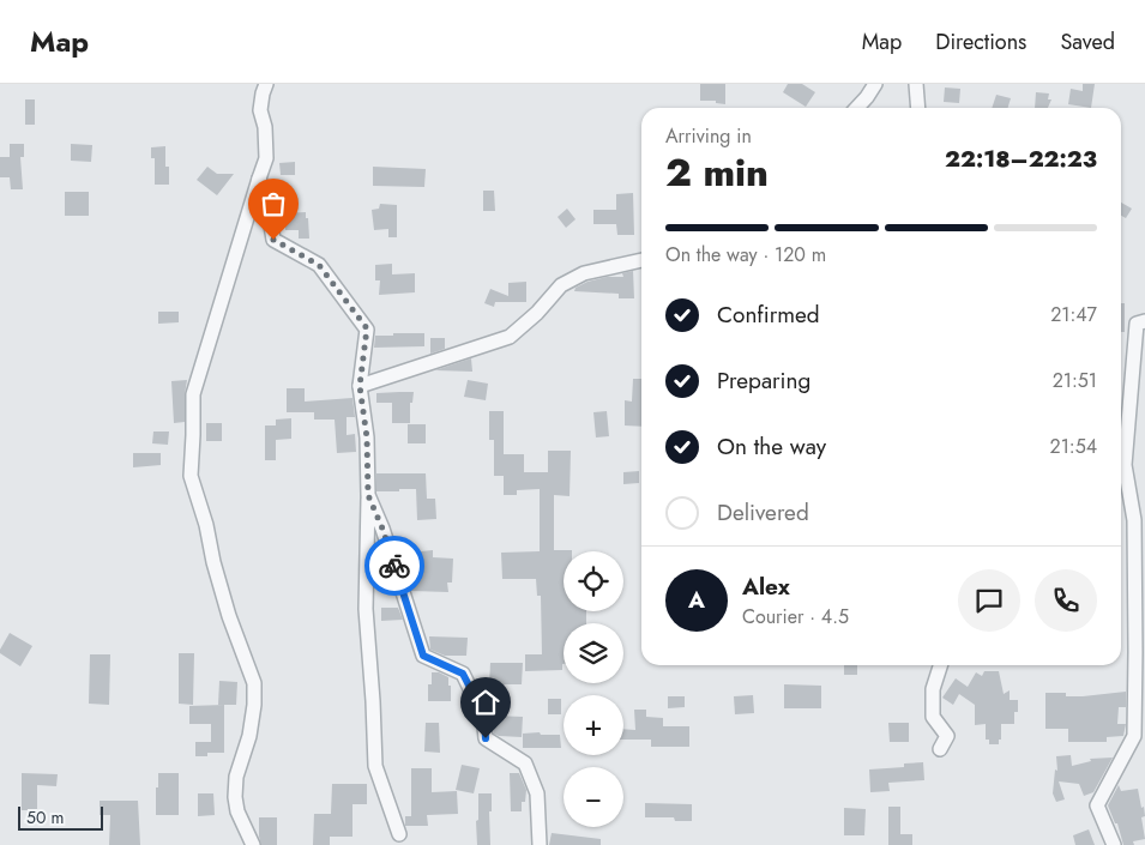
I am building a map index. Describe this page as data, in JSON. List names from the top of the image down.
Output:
{
  "scale_bar": "50 m",
  "page": {
    "header": "Map",
    "nav": ["Map", "Directions", "Saved"],
    "heading": ["2 min", "Arriving in", "22:18–22:23"],
    "panel": ["Alex", "Courier · 4.5"],
    "bar": "On the way · 120 m",
    "list": [
      ["Confirmed", "21:47"],
      ["Preparing", "21:51"],
      ["On the way", "21:54"],
      "Delivered"
    ],
    "map_buttons": ["+", "−"],
    "round": "A",
    "scale": "50 m"
  }
}
